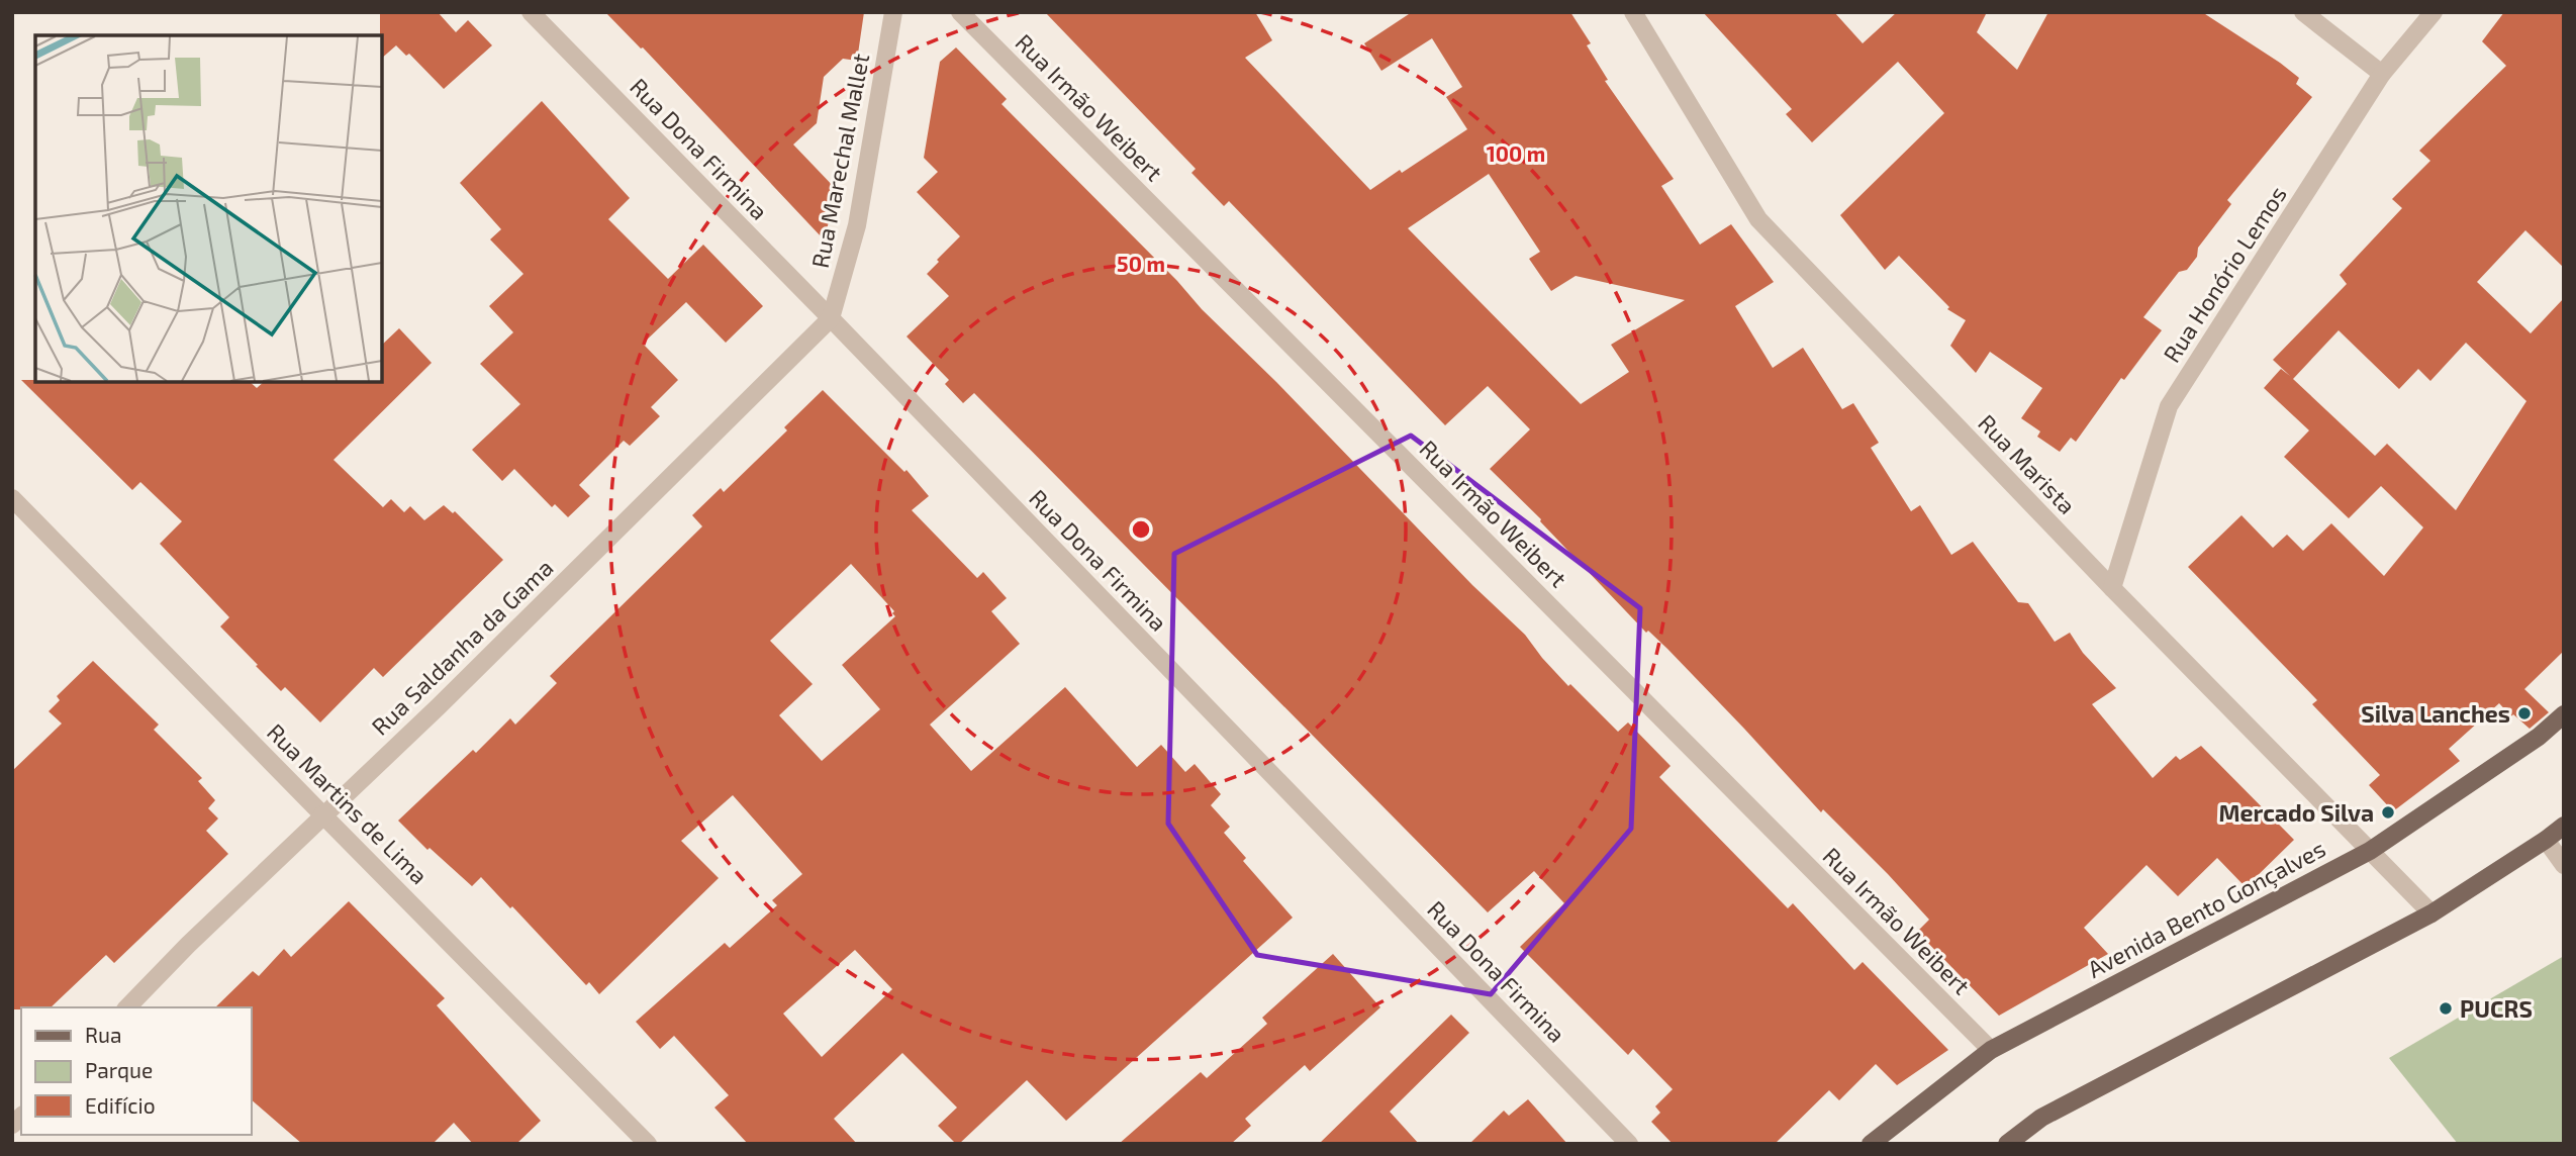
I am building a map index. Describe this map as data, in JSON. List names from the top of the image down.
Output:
{
  "streets": {
    "main road": ["Avenida Bento Gonçalves"],
    "street": [
      "Rua Irmão Weibert",
      "Rua Dona Firmina",
      "Rua Marechal Mallet",
      "Rua Honório Lemos",
      "Rua Marista",
      "Rua Saldanha da Gama",
      "Rua Martins de Lima"
    ]
  },
  "crossings": [
    ["Rua Irmão Weibert", "Avenida Bento Gonçalves"],
    ["Rua Dona Firmina", "Rua Marechal Mallet"],
    ["Rua Dona Firmina", "Rua Saldanha da Gama"],
    ["Rua Marechal Mallet", "Rua Saldanha da Gama"],
    ["Rua Honório Lemos", "Rua Marista"],
    ["Rua Marista", "Avenida Bento Gonçalves"],
    ["Rua Saldanha da Gama", "Rua Martins de Lima"]
  ],
  "places": ["Silva Lanches", "Mercado Silva", "PUCRS"],
  "legend": ["Rua", "Parque", "Edifício"],
  "rings": ["100 m", "50 m"]
}
